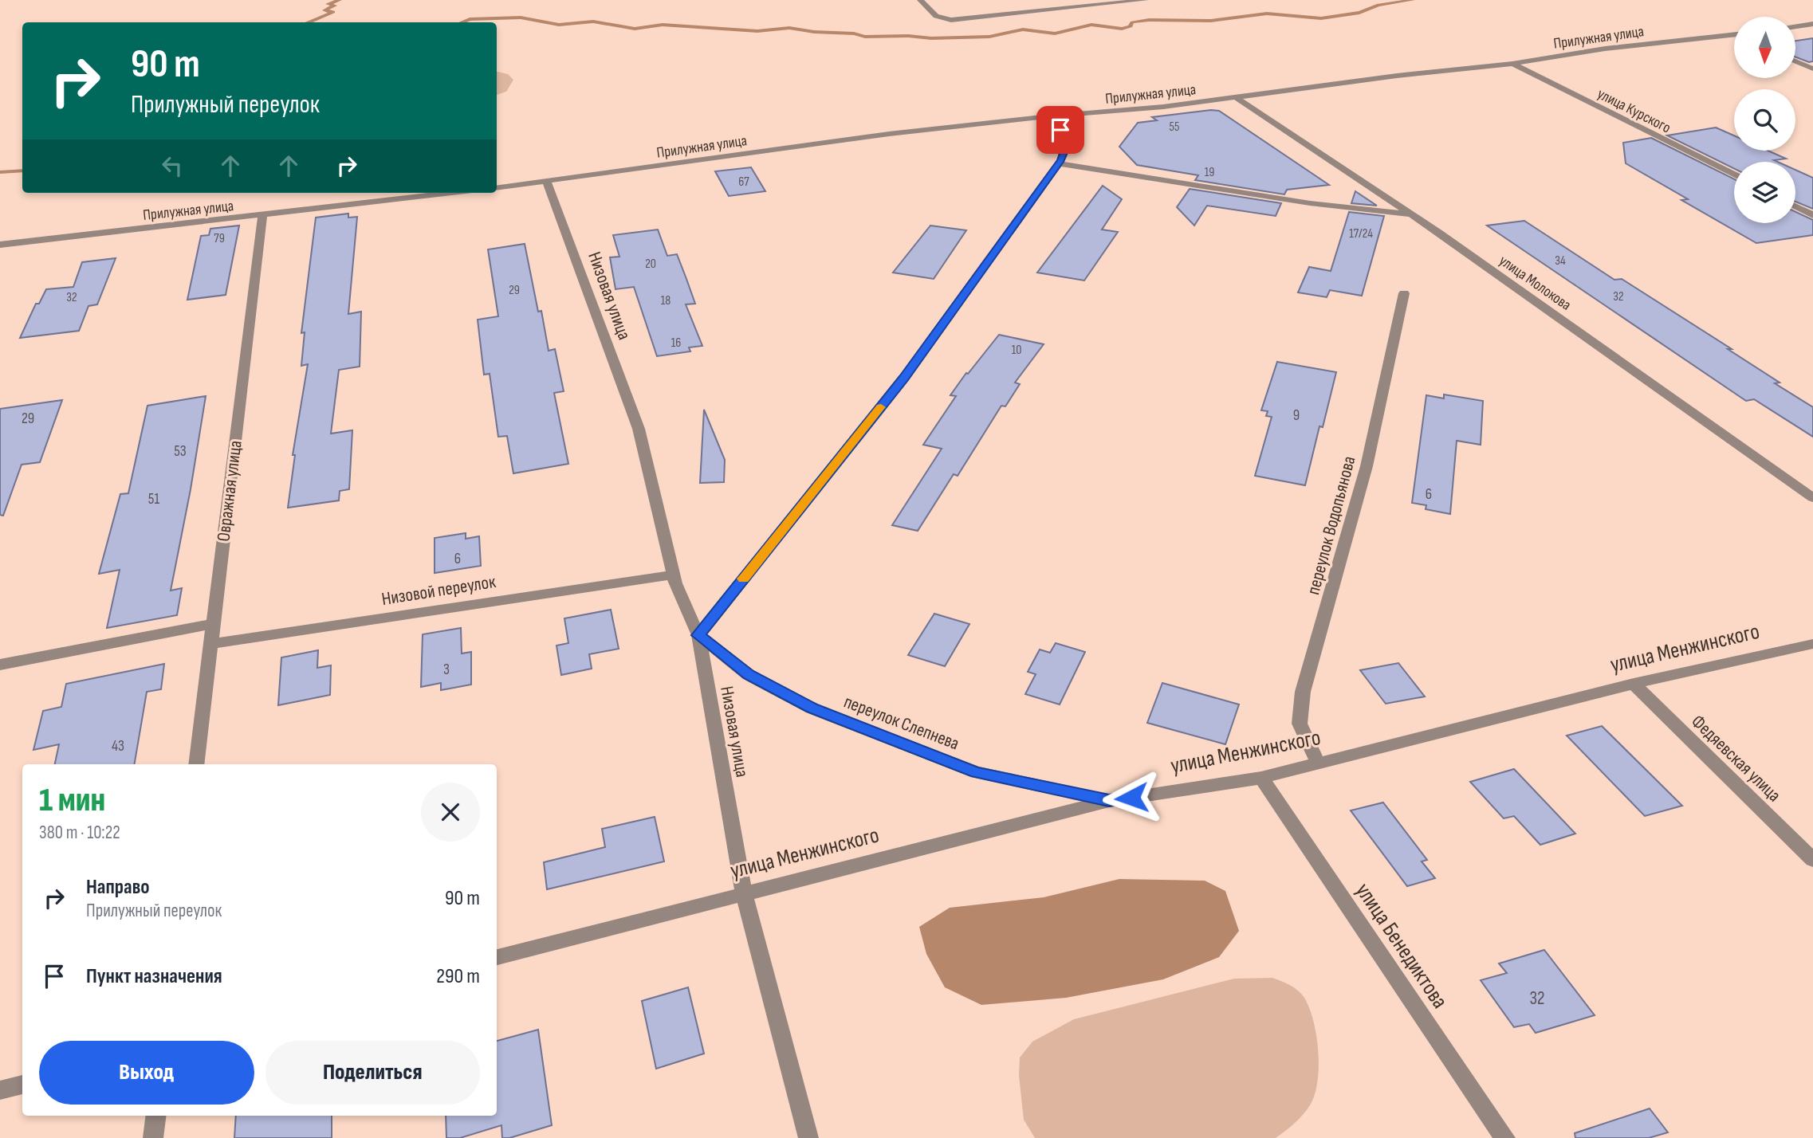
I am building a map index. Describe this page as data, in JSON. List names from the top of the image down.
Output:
{
  "streets": {
    "street": [
      "Прилужная улица",
      "улица Курского",
      "улица Молокова",
      "Низовая улица",
      "Овражная улица",
      "переулок Водопьянова",
      "Низовой переулок",
      "улица Менжинского",
      "переулок Слепнева",
      "Федяевская улица",
      "улица Бенедиктова"
    ]
  },
  "crossings": [
    ["Прилужная улица", "улица Курского"],
    ["Прилужная улица", "улица Молокова"],
    ["Прилужная улица", "Низовая улица"],
    ["Прилужная улица", "Овражная улица"],
    ["Низовая улица", "Низовой переулок"],
    ["Низовая улица", "улица Менжинского"],
    ["Низовая улица", "переулок Слепнева"],
    ["Овражная улица", "Низовой переулок"],
    ["переулок Водопьянова", "улица Менжинского"],
    ["улица Менжинского", "переулок Слепнева"],
    ["улица Менжинского", "Федяевская улица"],
    ["улица Менжинского", "улица Бенедиктова"]
  ],
  "house_numbers": [
    "55",
    "19",
    "67",
    "17/24",
    "79",
    "34",
    "20",
    "29",
    "32",
    "32",
    "18",
    "16",
    "10",
    "9",
    "29",
    "53",
    "6",
    "51",
    "6",
    "3",
    "43",
    "32"
  ],
  "north": "bottom",
  "page": {
    "turn": ["90 m", "Прилужный переулок"],
    "heading": ["1 мин", "380 m · 10:22"],
    "list": [
      {
        "name": "Направо",
        "note": "Прилужный переулок",
        "value": "90 m"
      },
      {
        "name": "Пункт назначения",
        "value": "290 m"
      }
    ],
    "buttons": ["Выход", "Поделиться"]
  }
}
